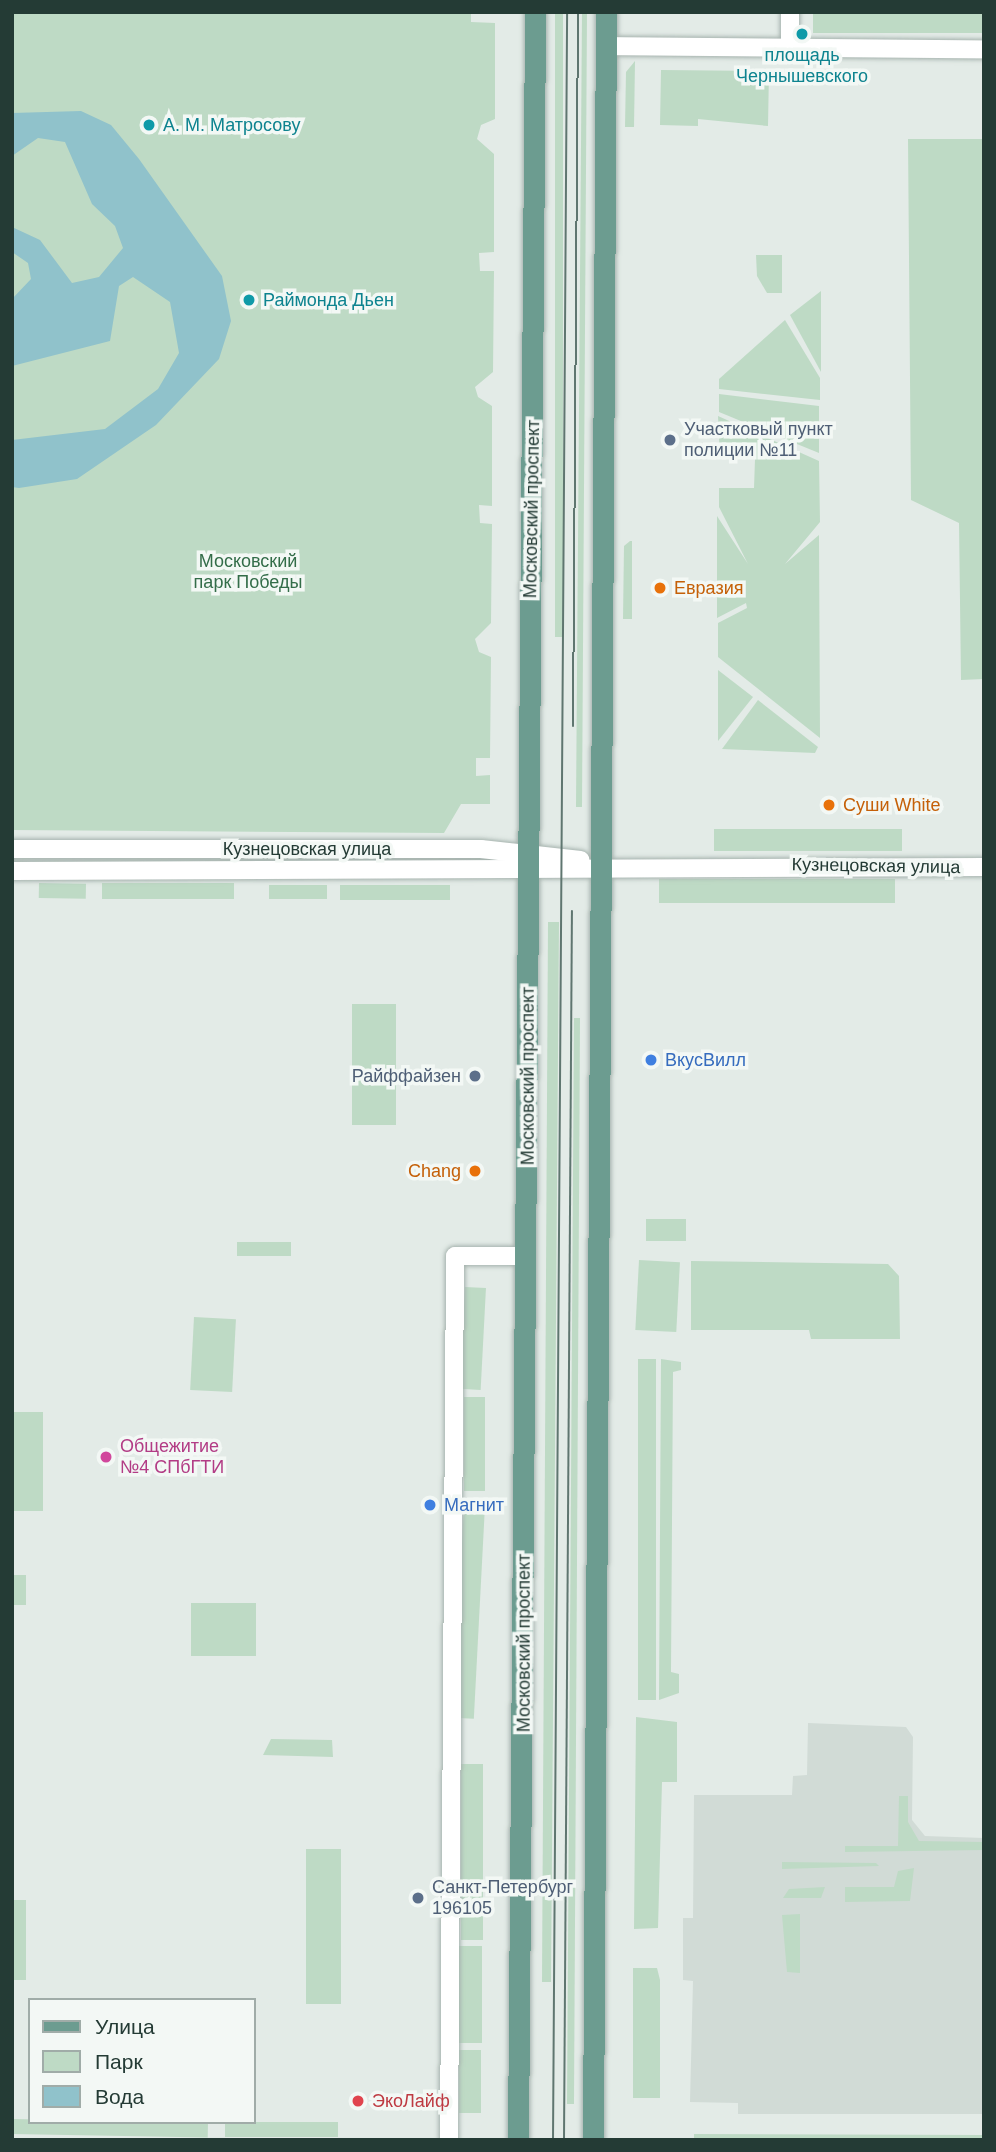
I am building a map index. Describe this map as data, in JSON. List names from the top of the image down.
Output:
{
  "streets": {
    "main road": ["Московский проспект"],
    "street": ["Кузнецовская улица"]
  },
  "crossings": [
    ["Московский проспект", "Кузнецовская улица"]
  ],
  "parks": ["Московский парк Победы"],
  "places": [
    "площадь Чернышевского",
    "А. М. Матросову",
    "Раймонда Дьен",
    "Участковый пункт полиции №11",
    "Евразия",
    "Суши White",
    "ВкусВилл",
    "Райффайзен",
    "Chang",
    "Общежитие №4 СПбГТИ",
    "Магнит",
    "Санкт-Петербург 196105",
    "ЭкоЛайф"
  ],
  "legend": ["Улица", "Парк", "Вода"]
}
